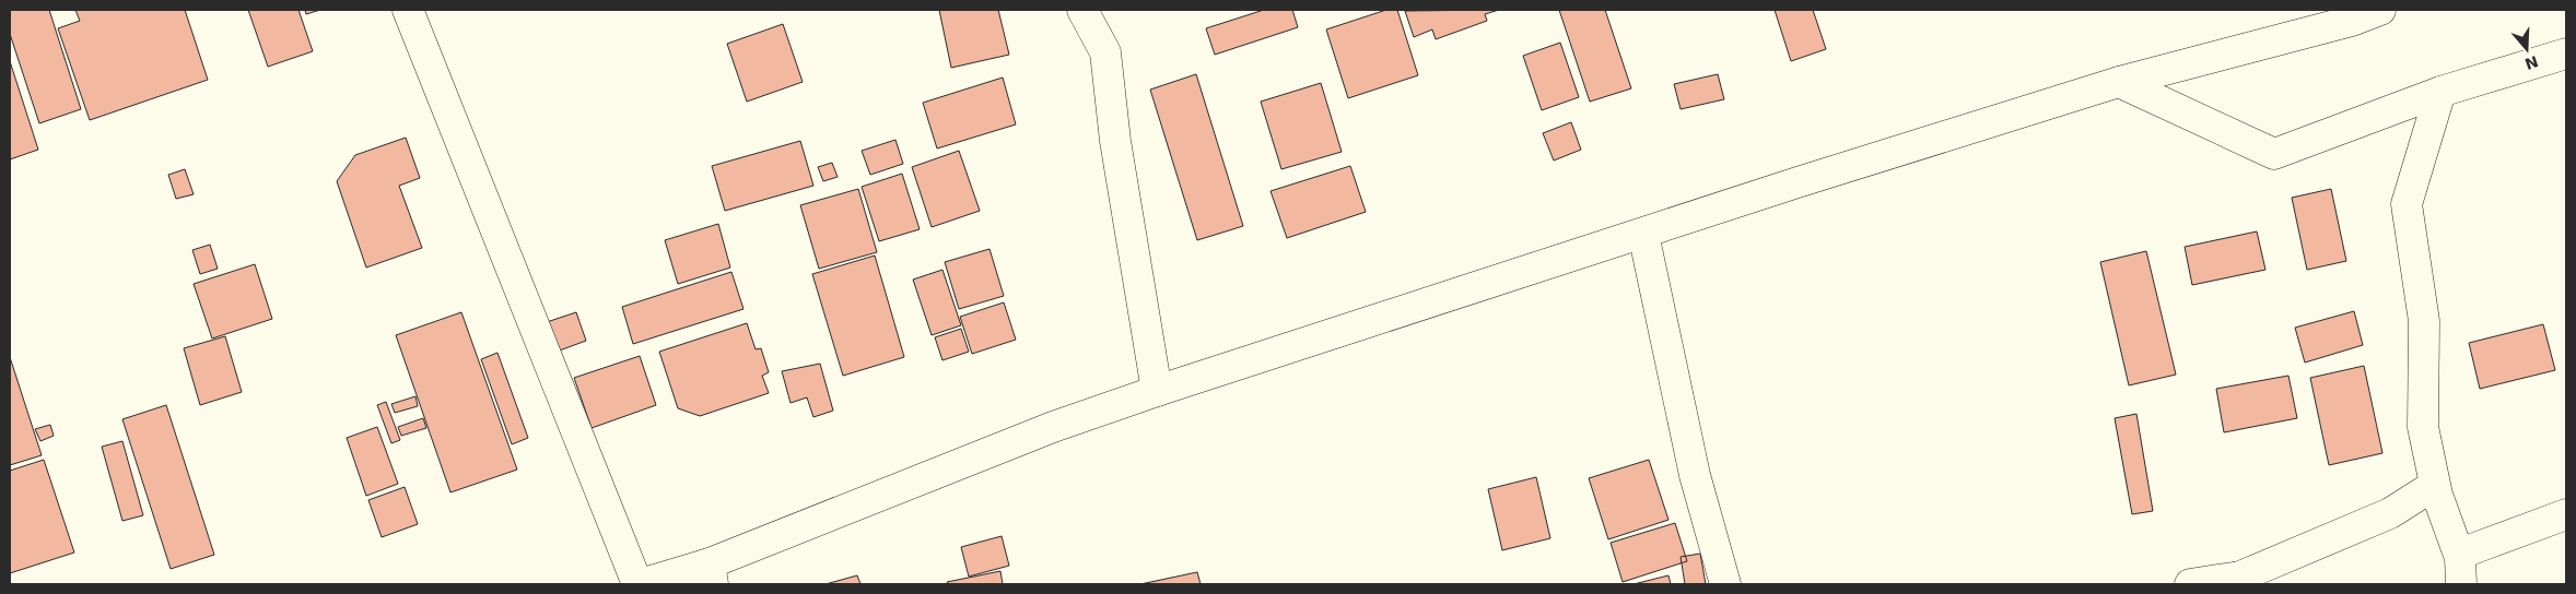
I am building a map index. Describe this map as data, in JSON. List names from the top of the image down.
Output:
{
  "north": "bottom"
}
